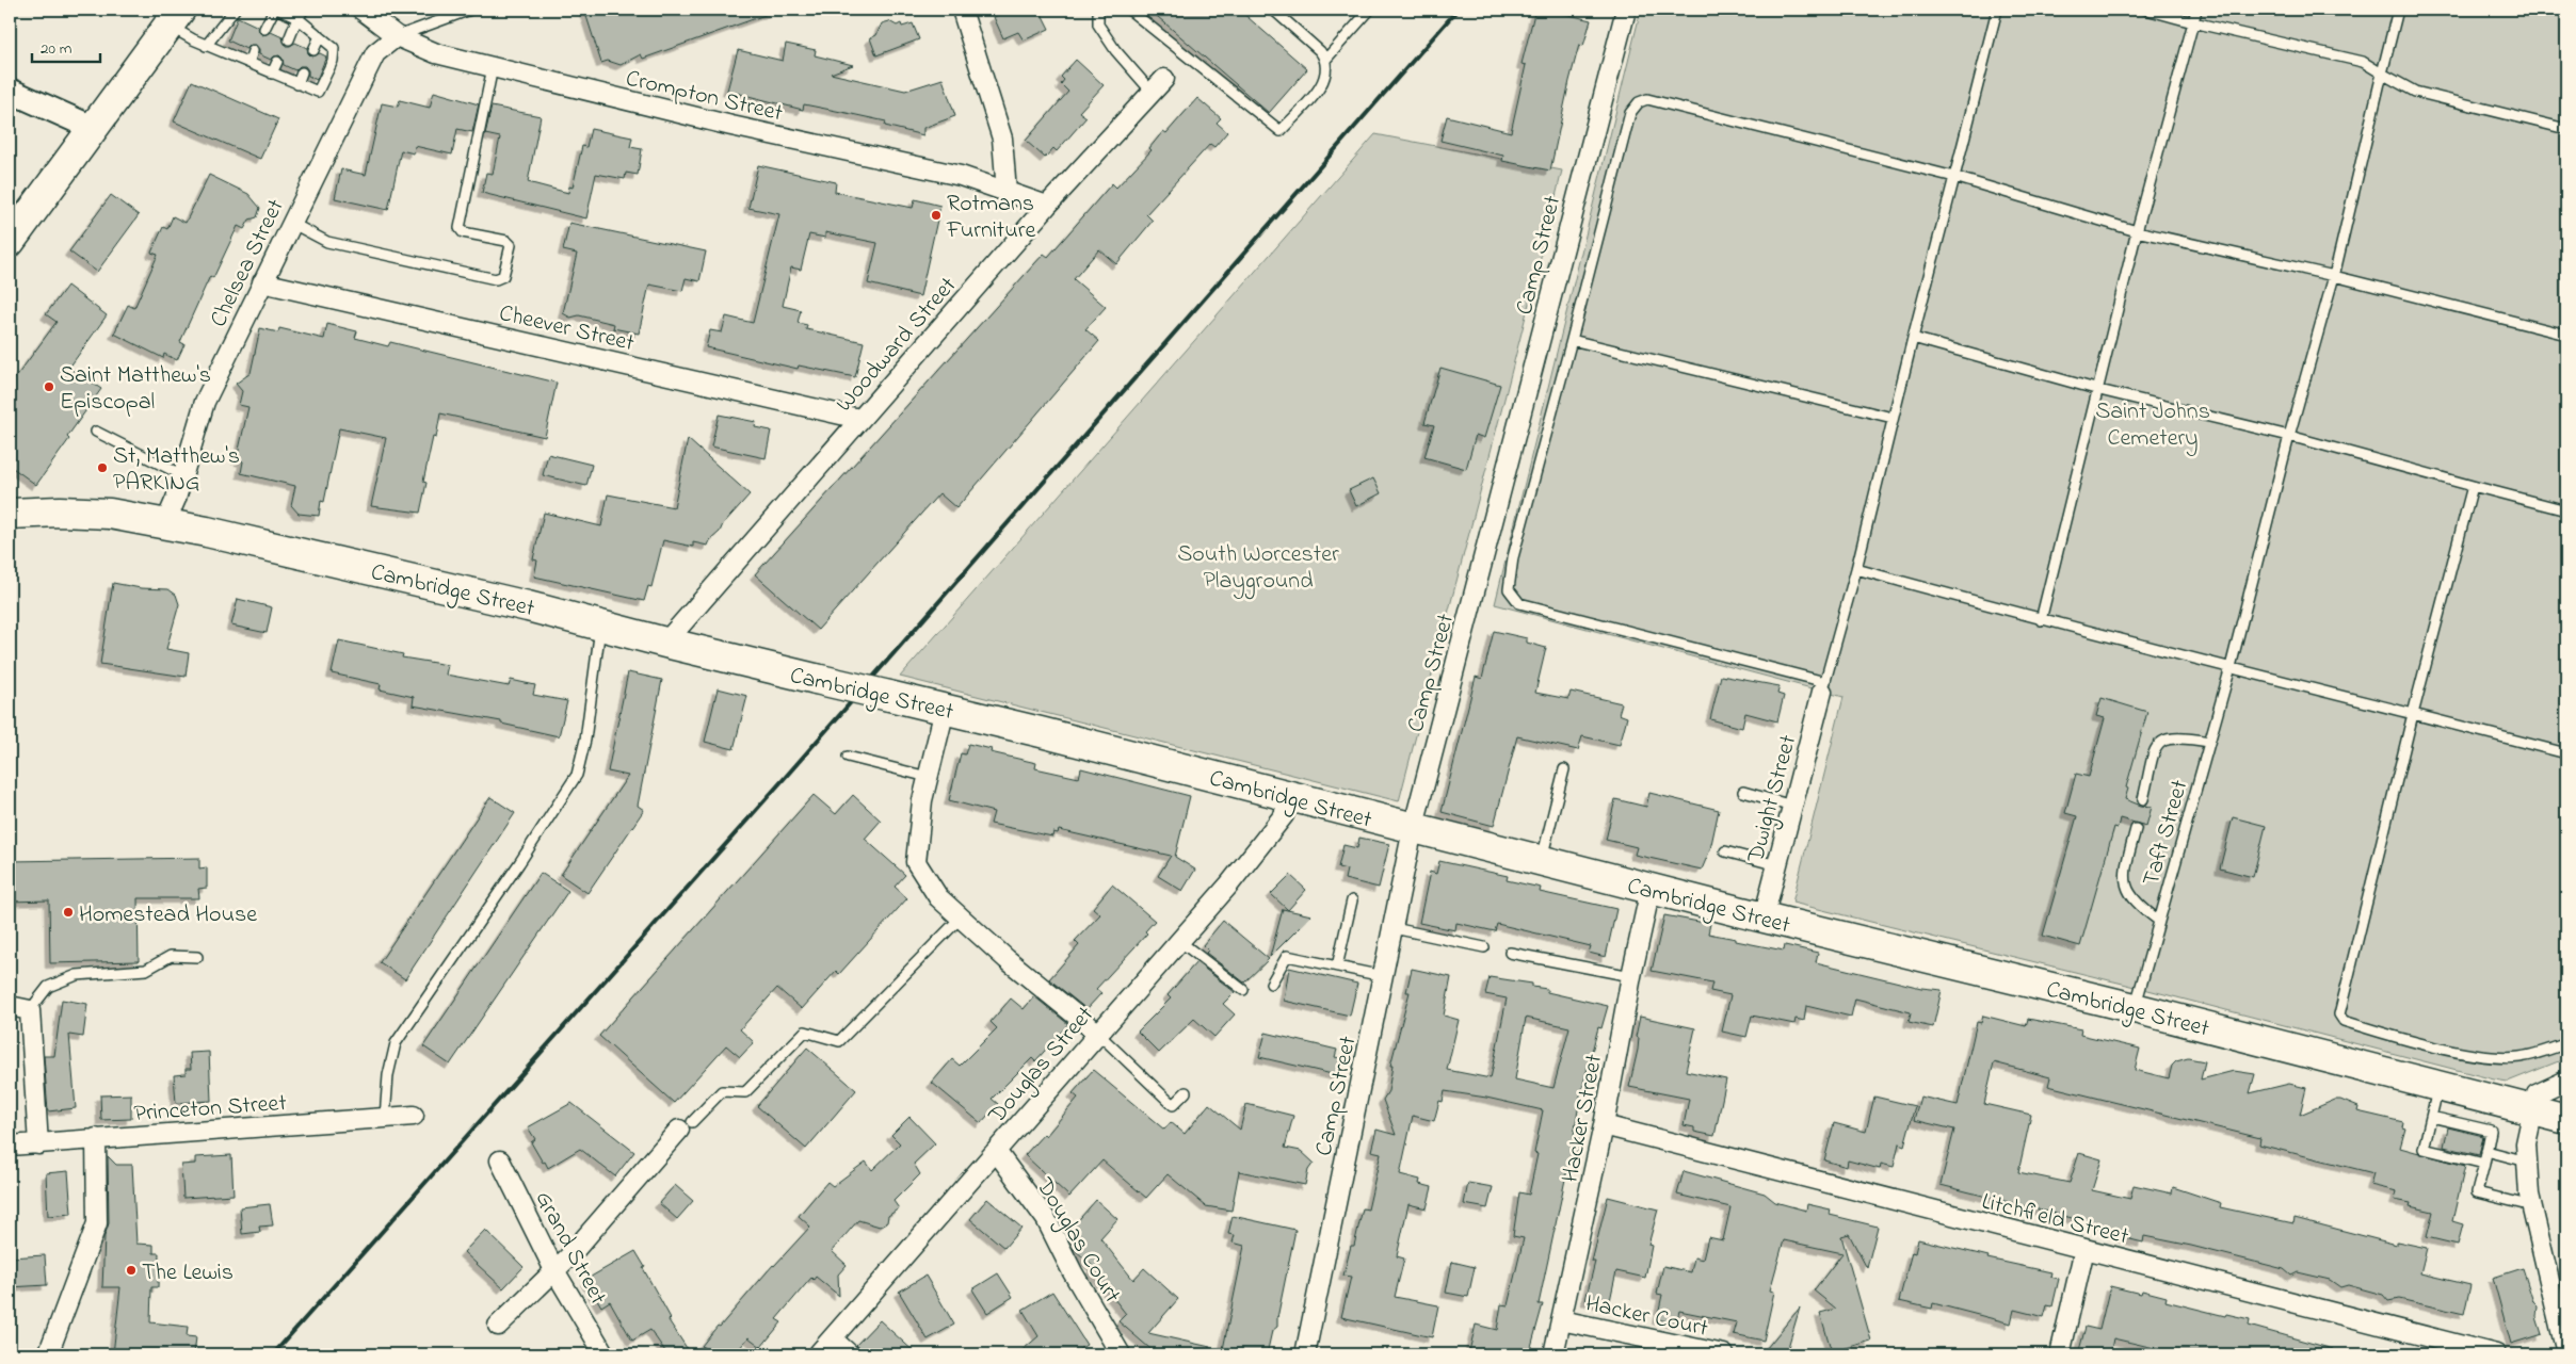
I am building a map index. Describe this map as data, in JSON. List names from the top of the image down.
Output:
{
  "streets": {
    "main road": ["Cambridge Street"],
    "street": [
      "Crompton Street",
      "Camp Street",
      "Chelsea Street",
      "Cheever Street",
      "Woodward Street",
      "Dwight Street",
      "Douglas Street",
      "Princeton Street",
      "Hacker Street",
      "Litchfield Street",
      "Douglas Court",
      "Grand Street",
      "Hacker Court"
    ],
    "lane": ["Taft Street"]
  },
  "crossings": [
    ["Crompton Street", "Chelsea Street"],
    ["Crompton Street", "Woodward Street"],
    ["Camp Street", "Cambridge Street"],
    ["Chelsea Street", "Cheever Street"],
    ["Chelsea Street", "Cambridge Street"],
    ["Cheever Street", "Woodward Street"],
    ["Woodward Street", "Cambridge Street"],
    ["Cambridge Street", "Dwight Street"],
    ["Cambridge Street", "Taft Street"],
    ["Cambridge Street", "Douglas Street"],
    ["Cambridge Street", "Hacker Street"],
    ["Douglas Street", "Douglas Court"],
    ["Hacker Street", "Litchfield Street"],
    ["Hacker Street", "Hacker Court"]
  ],
  "parks": ["Saint Johns Cemetery", "South Worcester Playground"],
  "places": [
    "Rotmans Furniture",
    "Saint Matthew's Episcopal",
    "St, Matthew's PARKING",
    "Homestead House",
    "The Lewis"
  ],
  "scale_bar": "20 m"
}
